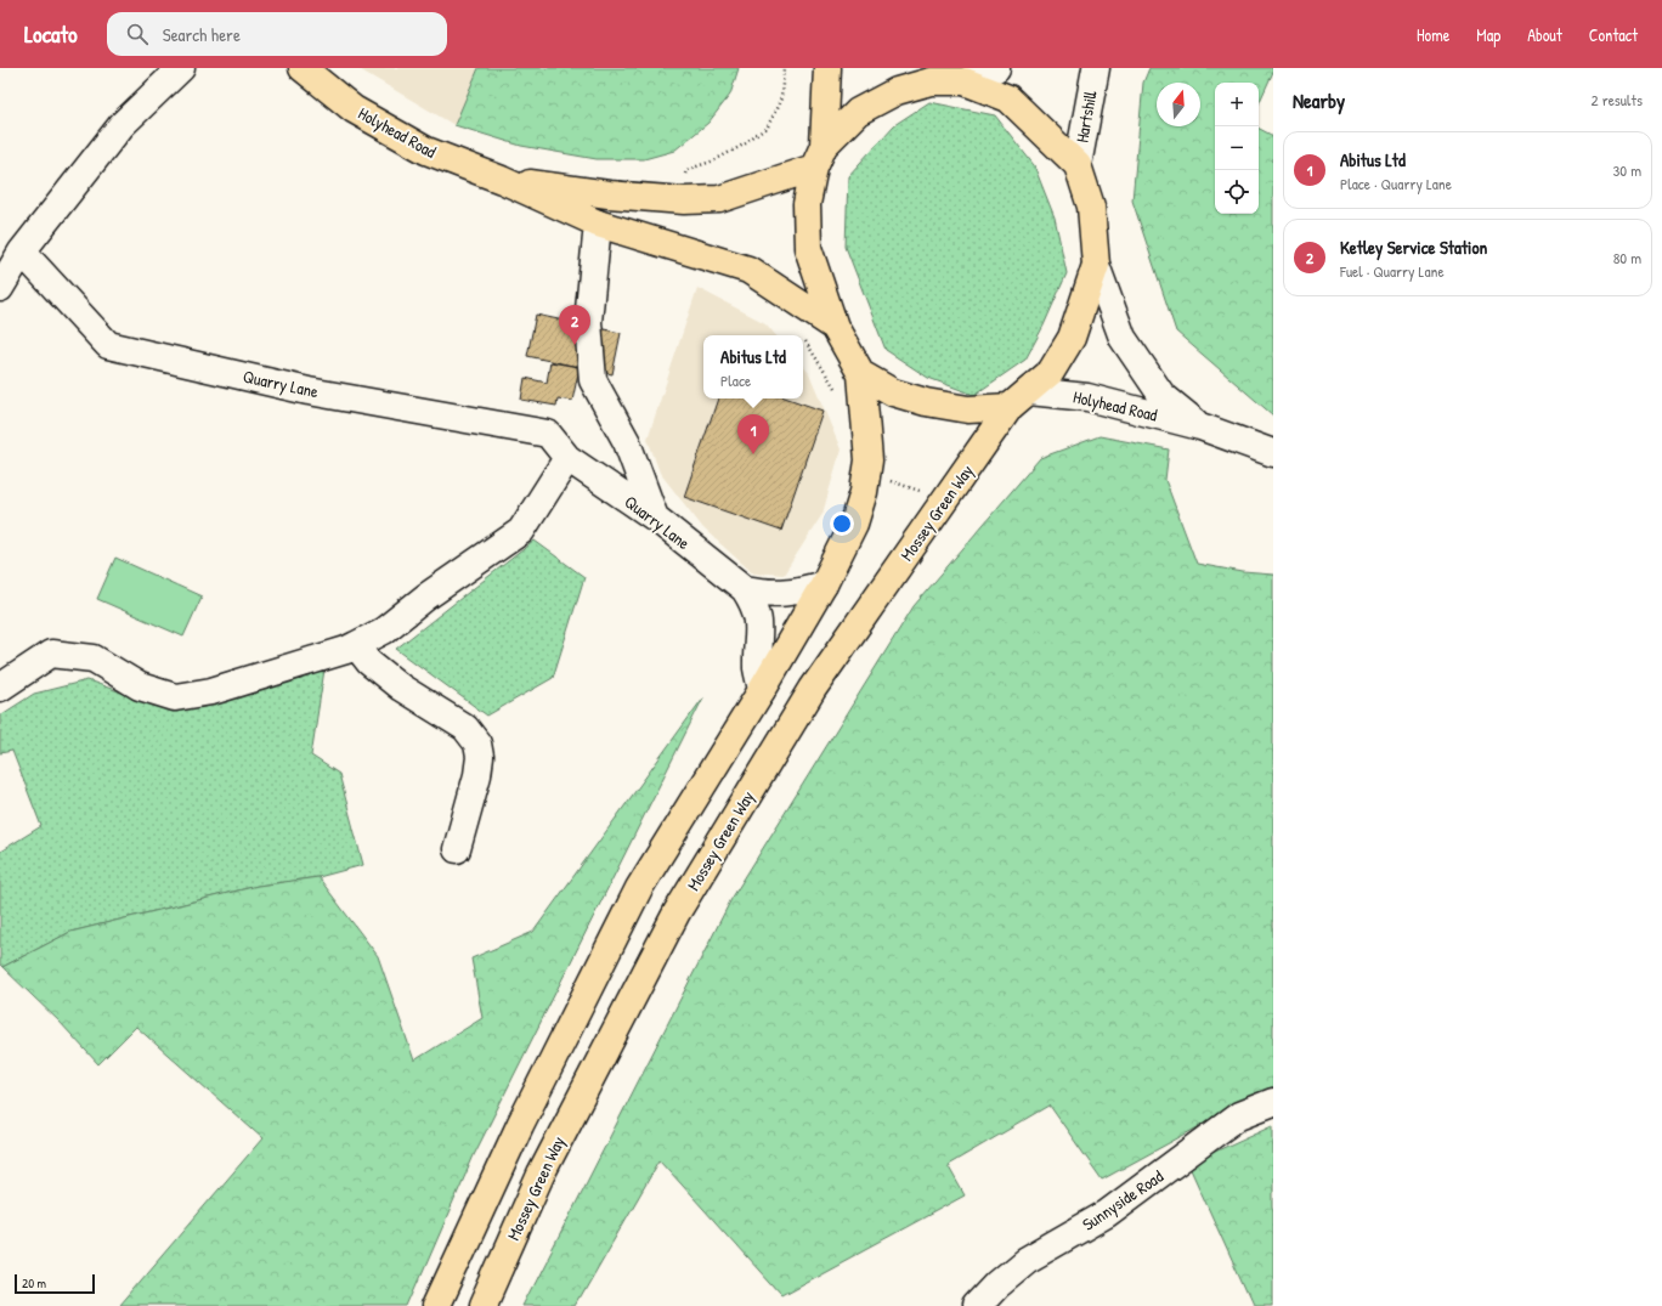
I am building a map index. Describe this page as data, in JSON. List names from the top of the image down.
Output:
{
  "streets": {
    "main road": ["Holyhead Road", "Mossey Green Way"],
    "street": ["Hartshill", "Quarry Lane", "Sunnyside Road"]
  },
  "crossings": [
    ["Holyhead Road", "Mossey Green Way"]
  ],
  "scale_bar": "20 m",
  "north": "top",
  "page": {
    "header": "Locato",
    "search": "Search here",
    "nav": [
      "Home",
      "Map",
      "About",
      "Contact"
    ],
    "heading": ["Nearby", "2 results"],
    "map_buttons": ["+", "−"],
    "list": [
      {
        "mark": "1",
        "name": "Abitus Ltd",
        "note": "Place · Quarry Lane",
        "value": "30 m"
      },
      {
        "mark": "2",
        "name": "Ketley Service Station",
        "note": "Fuel · Quarry Lane",
        "value": "80 m"
      }
    ],
    "pins": ["2", "1"],
    "popup": ["Abitus Ltd", "Place"],
    "scale": "20 m"
  }
}
